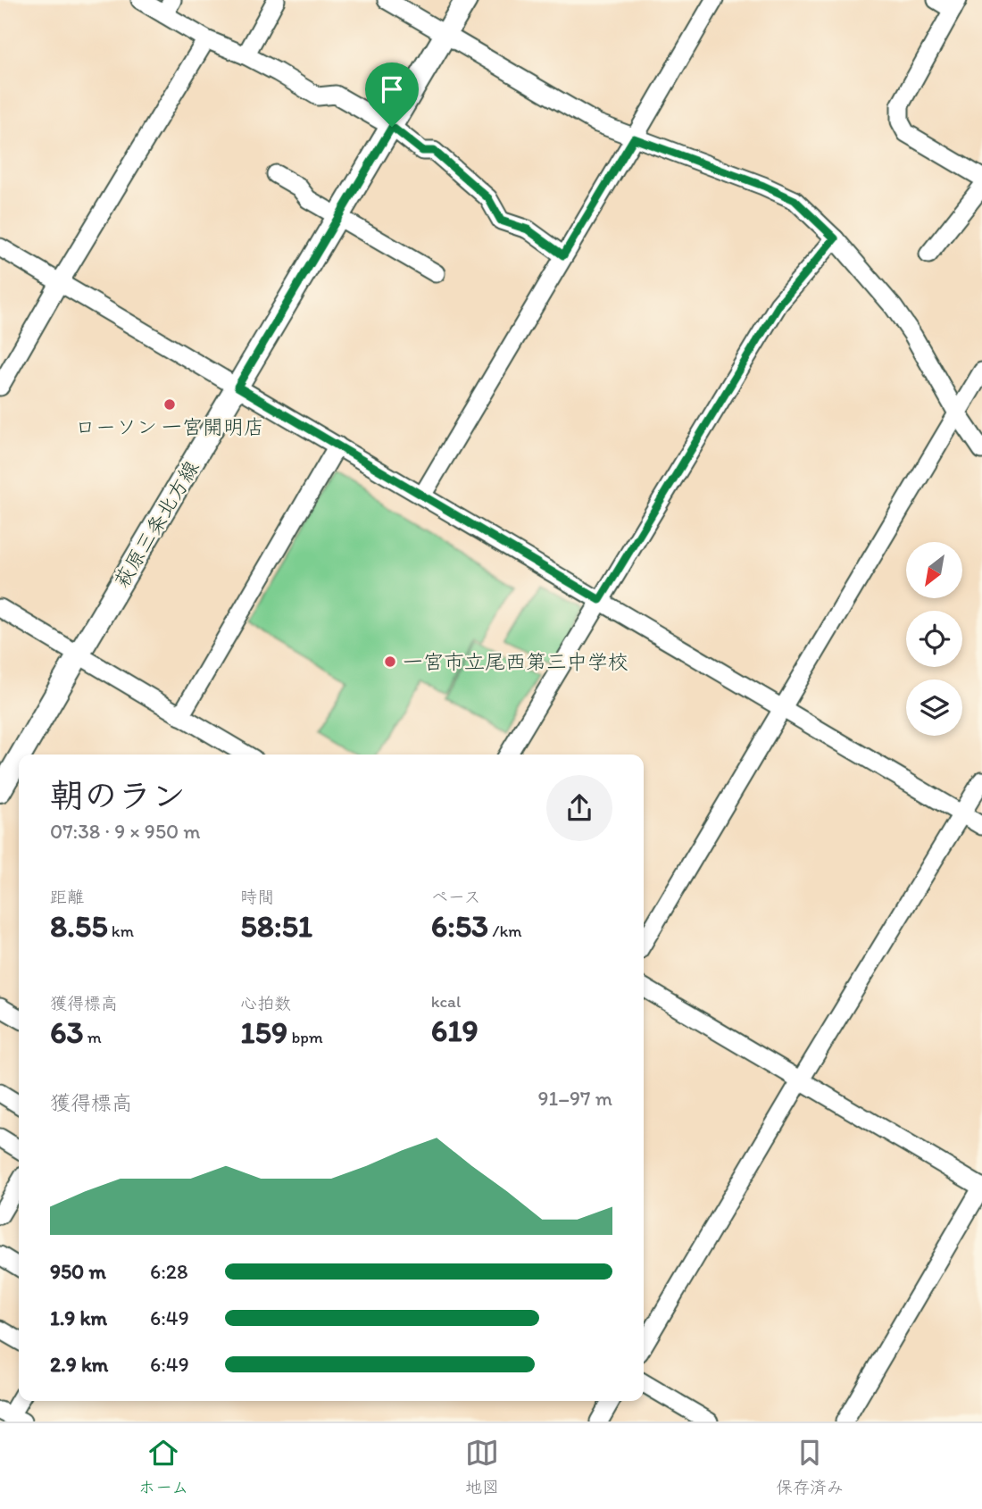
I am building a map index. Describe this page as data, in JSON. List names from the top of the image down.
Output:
{
  "streets": {
    "main road": ["萩原三条北方線"]
  },
  "places": ["ローソン 一宮開明店", "一宮市立尾西第三中学校"],
  "north": "bottom left",
  "page": {
    "heading": ["朝のラン", "07:38 · 9 × 950 m"],
    "stats": [
      ["距離", "8.55 km"],
      ["時間", "58:51"],
      ["ペース", "6:53 /km"],
      ["獲得標高", "63 m"],
      ["心拍数", "159 bpm"],
      ["kcal", "619"]
    ],
    "chart": ["獲得標高", "91–97 m"],
    "list": [
      {
        "name": "950 m",
        "note": "6:28"
      },
      {
        "name": "1.9 km",
        "note": "6:49"
      },
      {
        "name": "2.9 km",
        "note": "6:49"
      }
    ],
    "tabs": ["ホーム", "地図", "保存済み"]
  }
}
